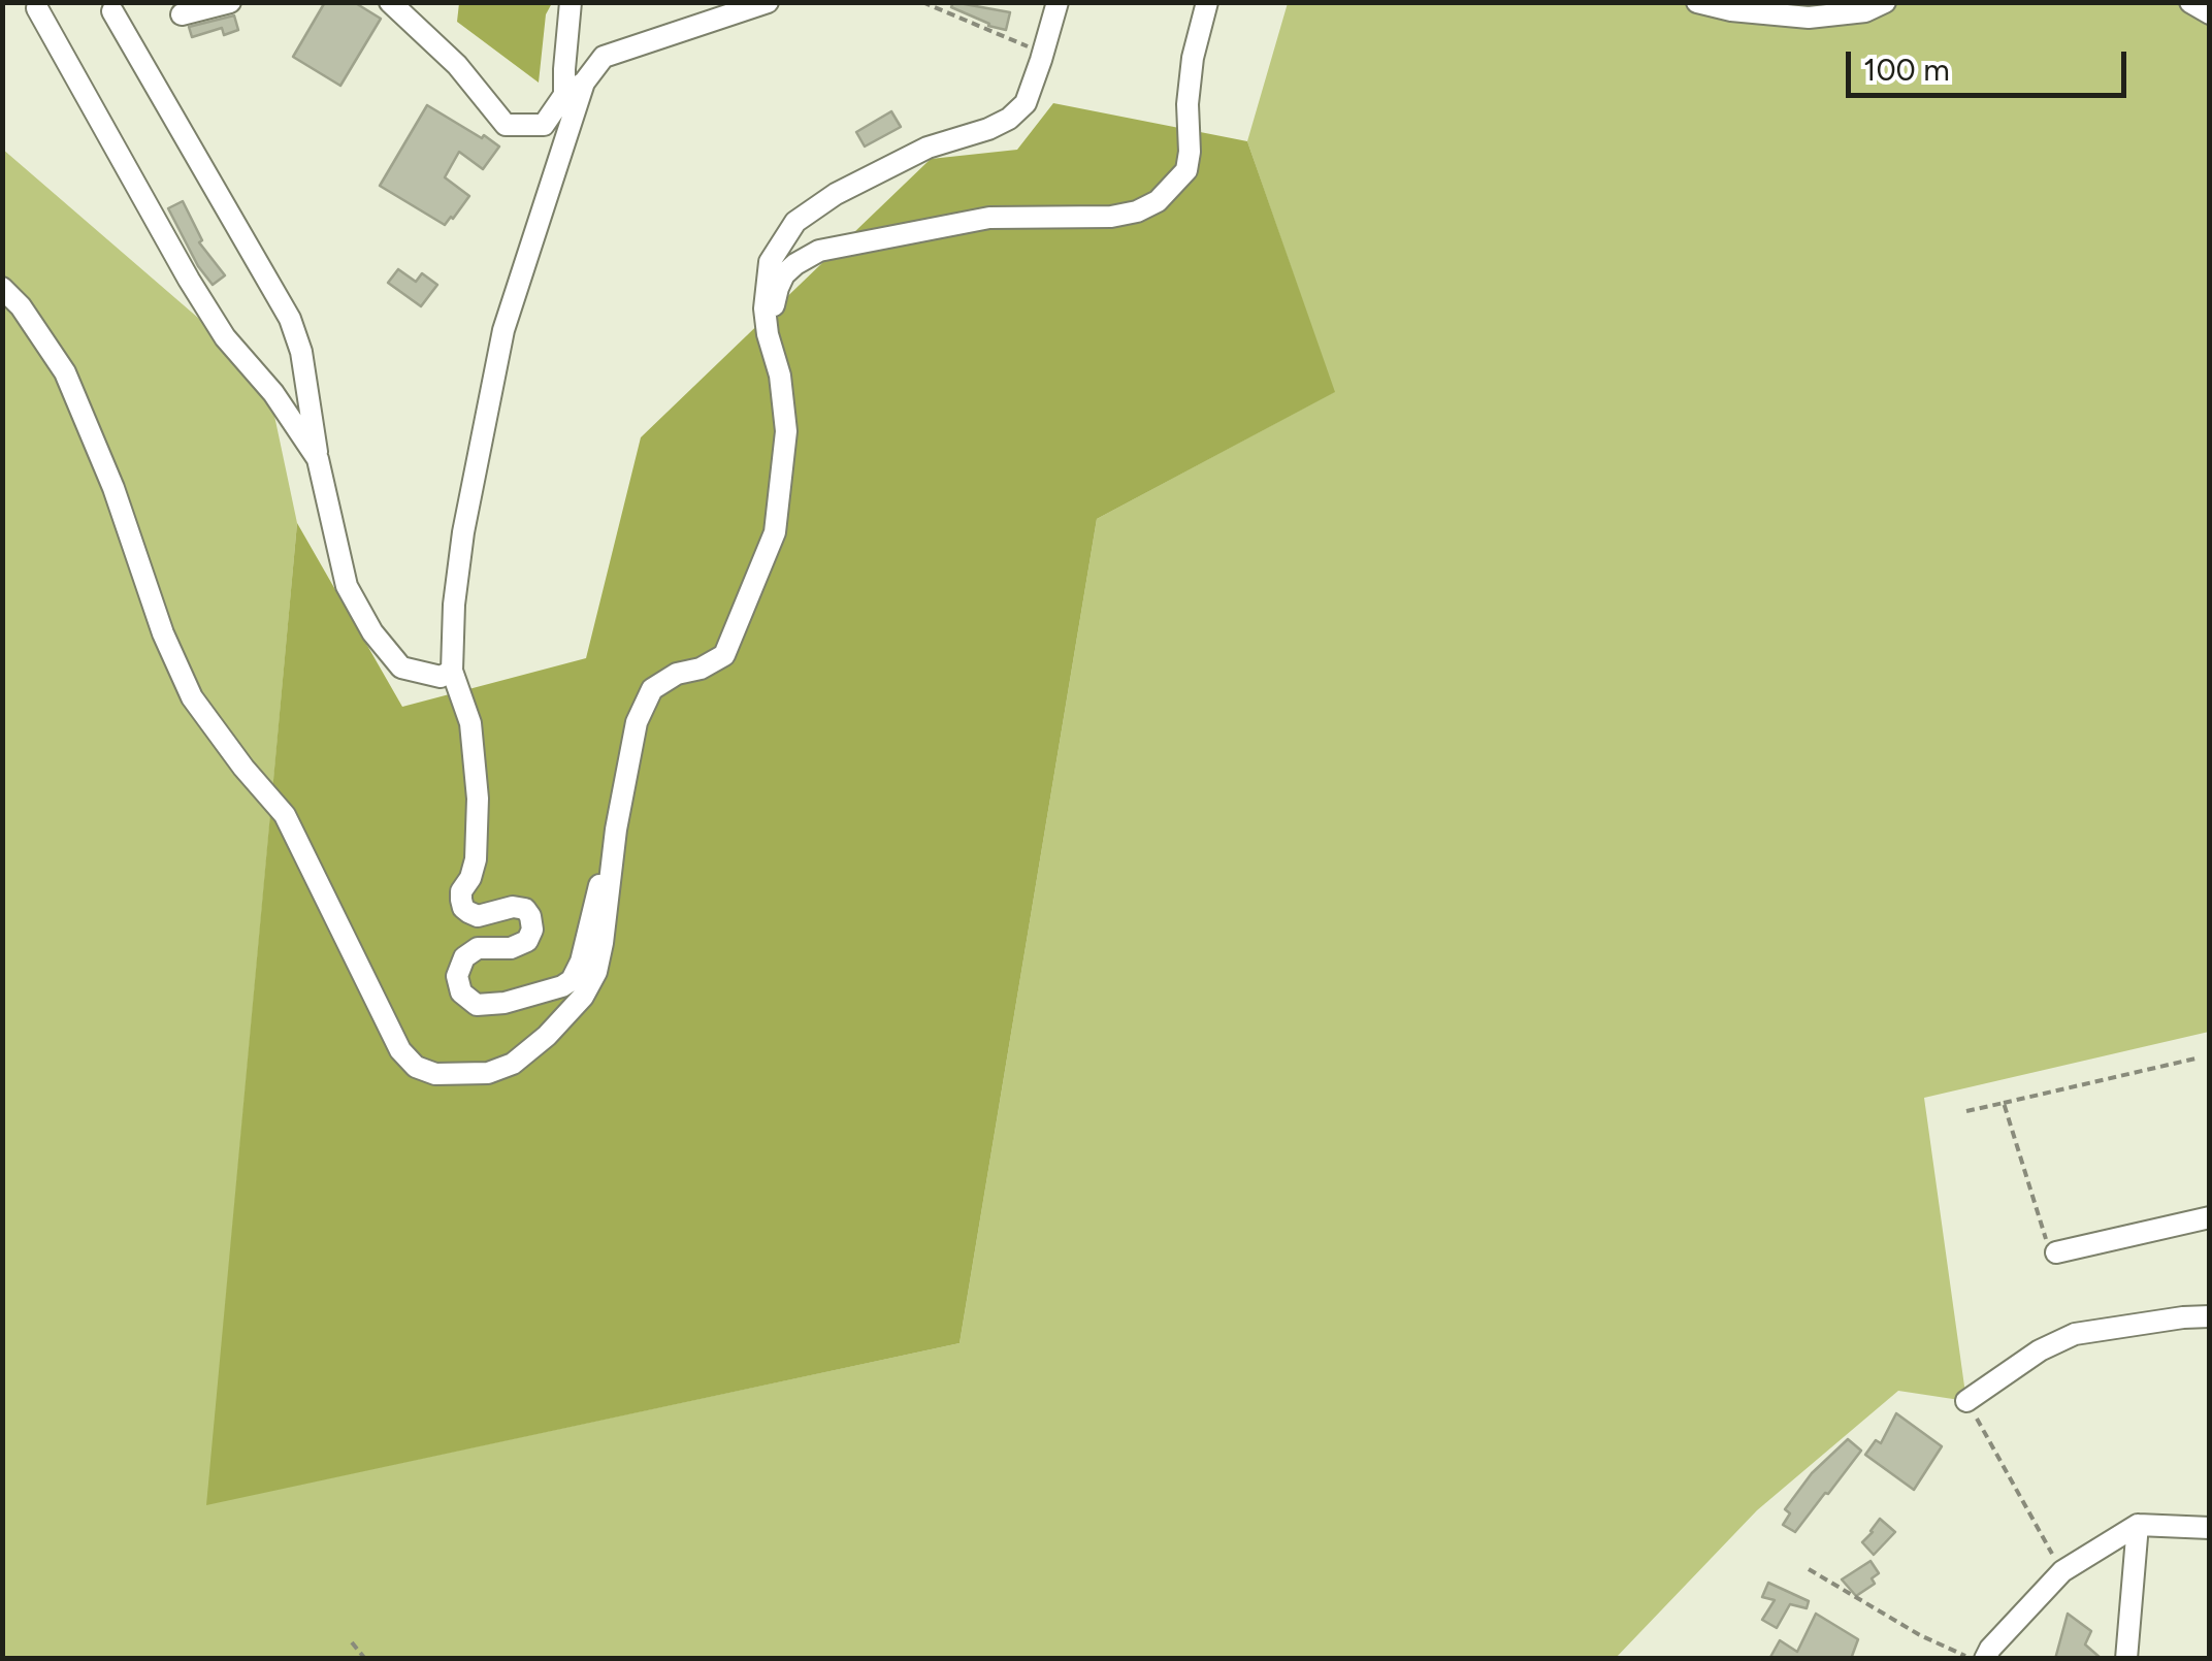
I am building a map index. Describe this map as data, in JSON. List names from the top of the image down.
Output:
{
  "scale_bar": "100 m"
}
